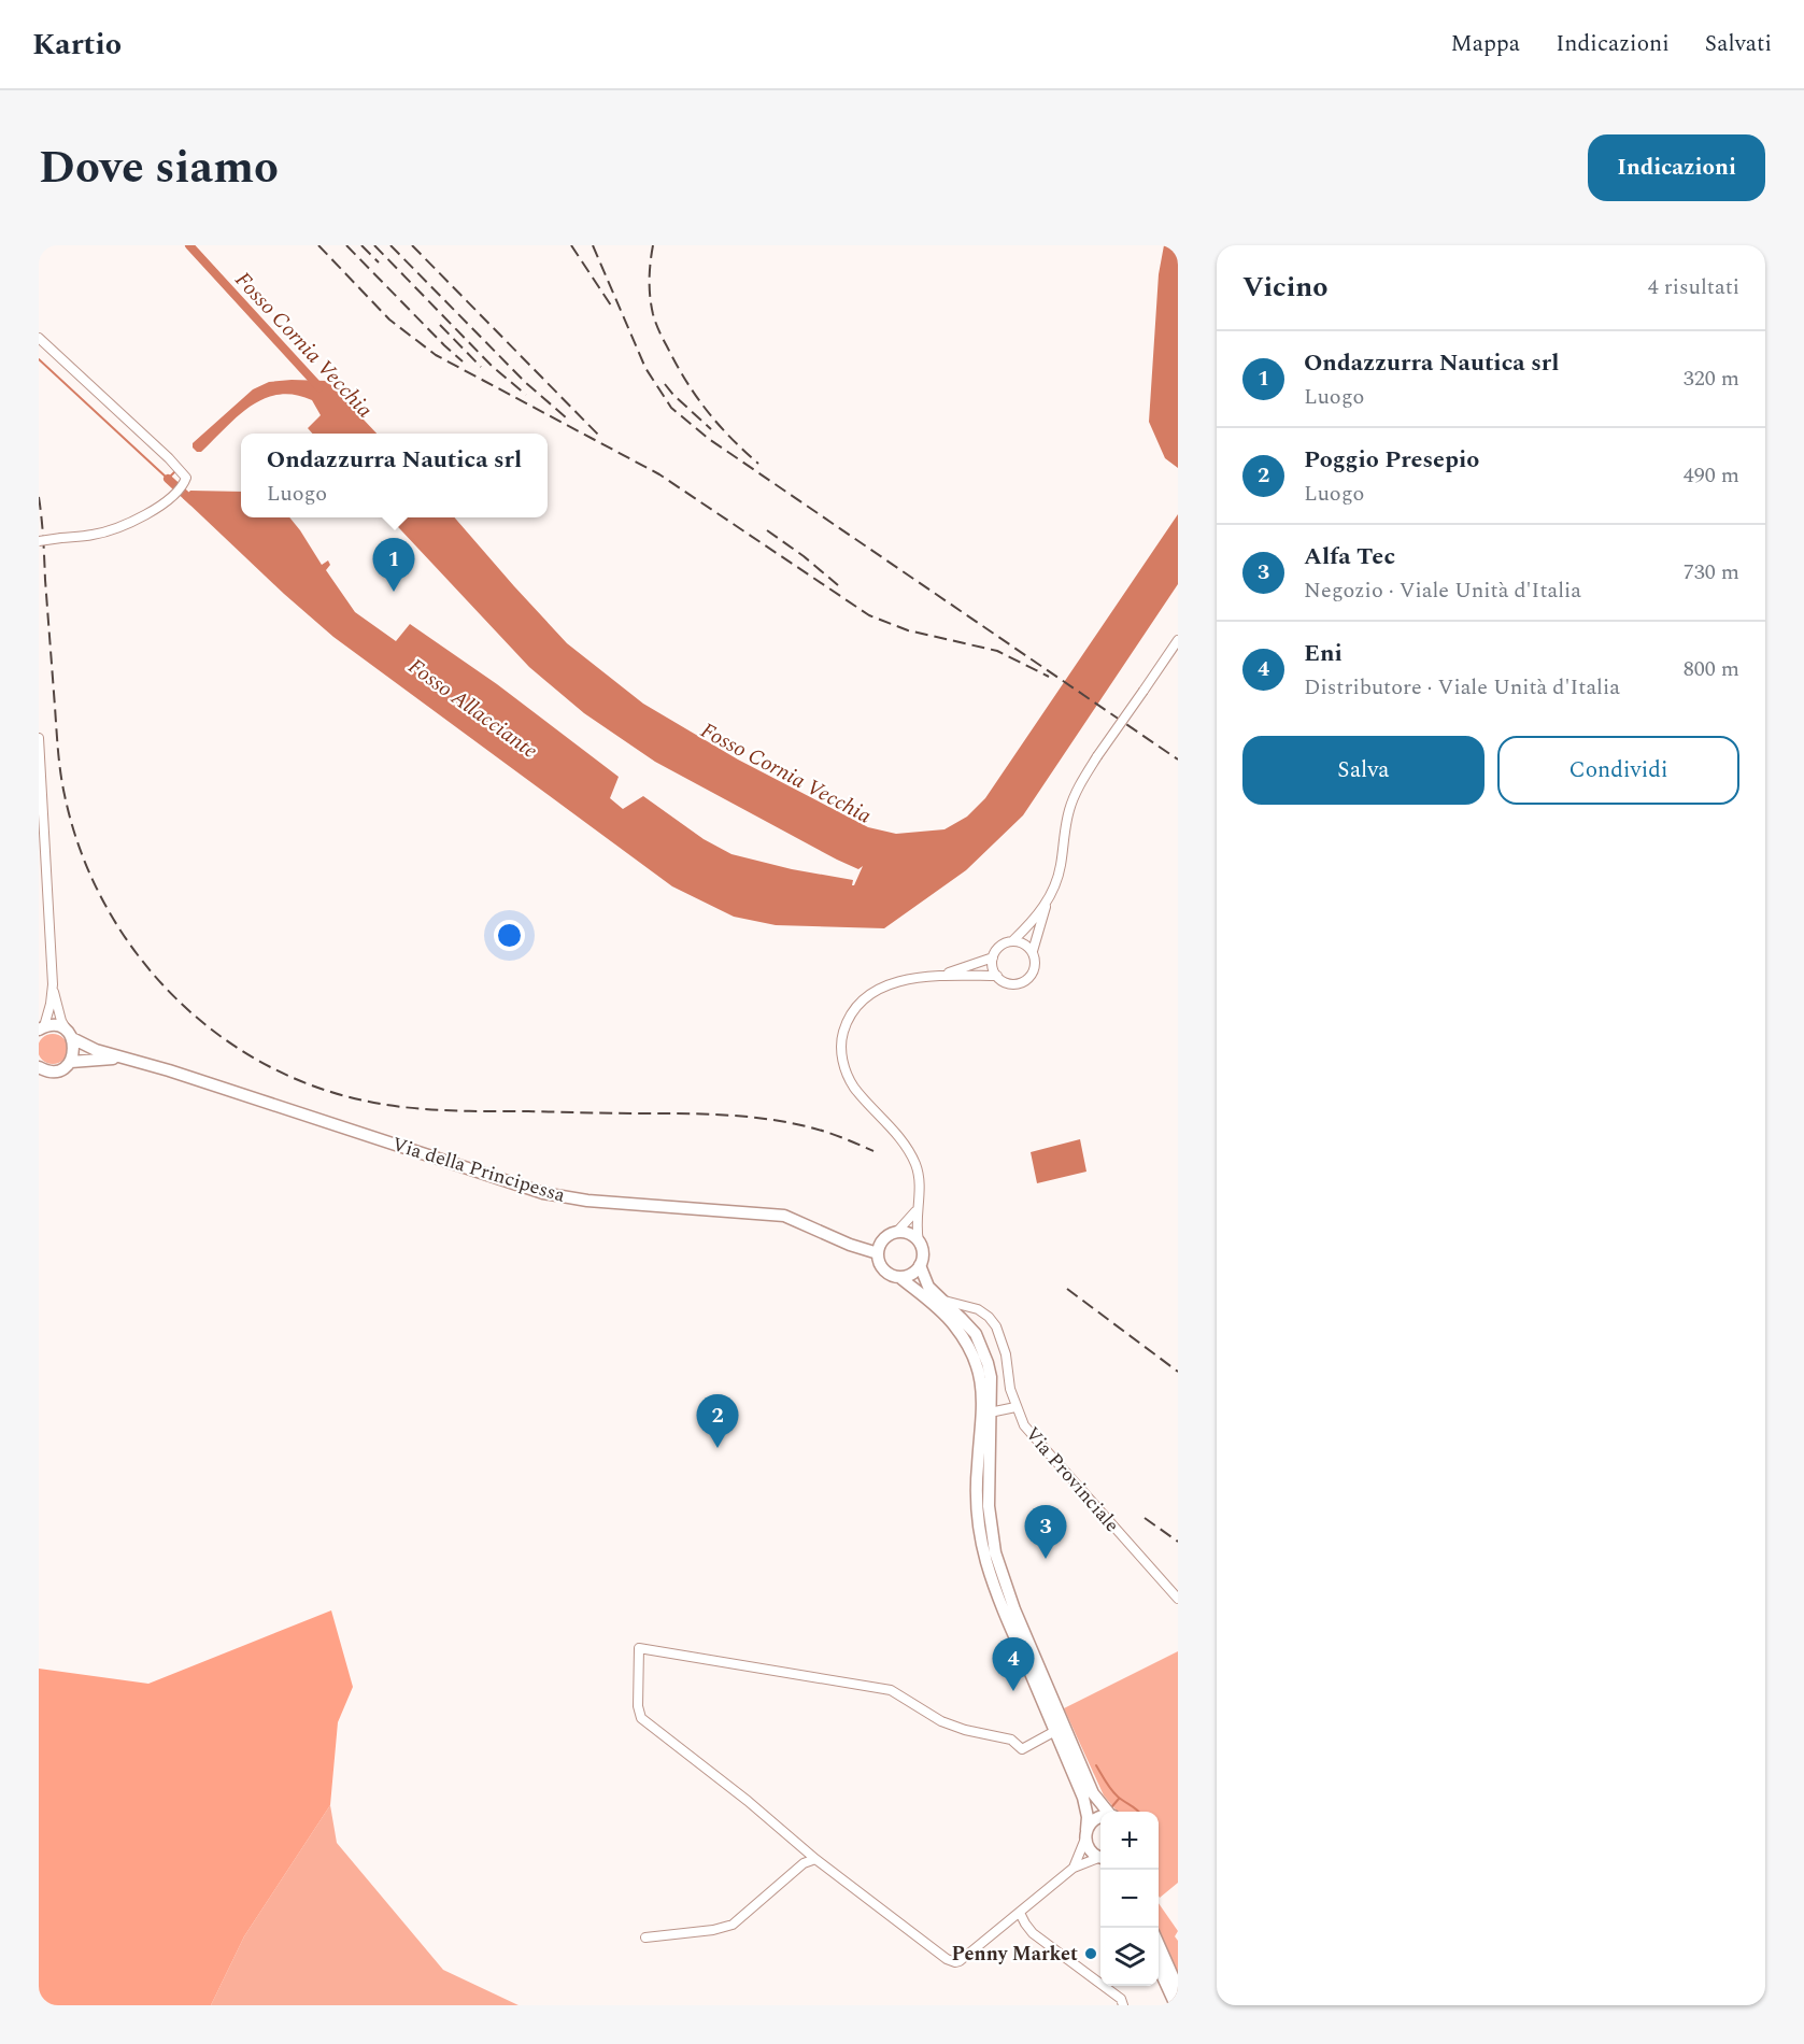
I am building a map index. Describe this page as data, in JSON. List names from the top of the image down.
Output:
{
  "streets": {
    "main road": ["Via della Principessa"],
    "street": ["Via Provinciale"]
  },
  "water": ["Fosso Cornia Vecchia", "Fosso Allacciante"],
  "places": ["Penny Market"],
  "page": {
    "header": "Kartio",
    "nav": ["Mappa", "Indicazioni", "Salvati"],
    "title": "Dove siamo",
    "buttons": [
      "Indicazioni",
      ["Salva", "Condividi"]
    ],
    "heading": ["Vicino", "4 risultati"],
    "list": [
      {
        "mark": "1",
        "name": "Ondazzurra Nautica srl",
        "note": "Luogo",
        "value": "320 m"
      },
      {
        "mark": "2",
        "name": "Poggio Presepio",
        "note": "Luogo",
        "value": "490 m"
      },
      {
        "mark": "3",
        "name": "Alfa Tec",
        "note": "Negozio · Viale Unità d'Italia",
        "value": "730 m"
      },
      {
        "mark": "4",
        "name": "Eni",
        "note": "Distributore · Viale Unità d'Italia",
        "value": "800 m"
      }
    ],
    "popup": ["Ondazzurra Nautica srl", "Luogo"],
    "pins": [
      "1",
      "2",
      "3",
      "4"
    ],
    "map_buttons": ["+", "−"]
  }
}
